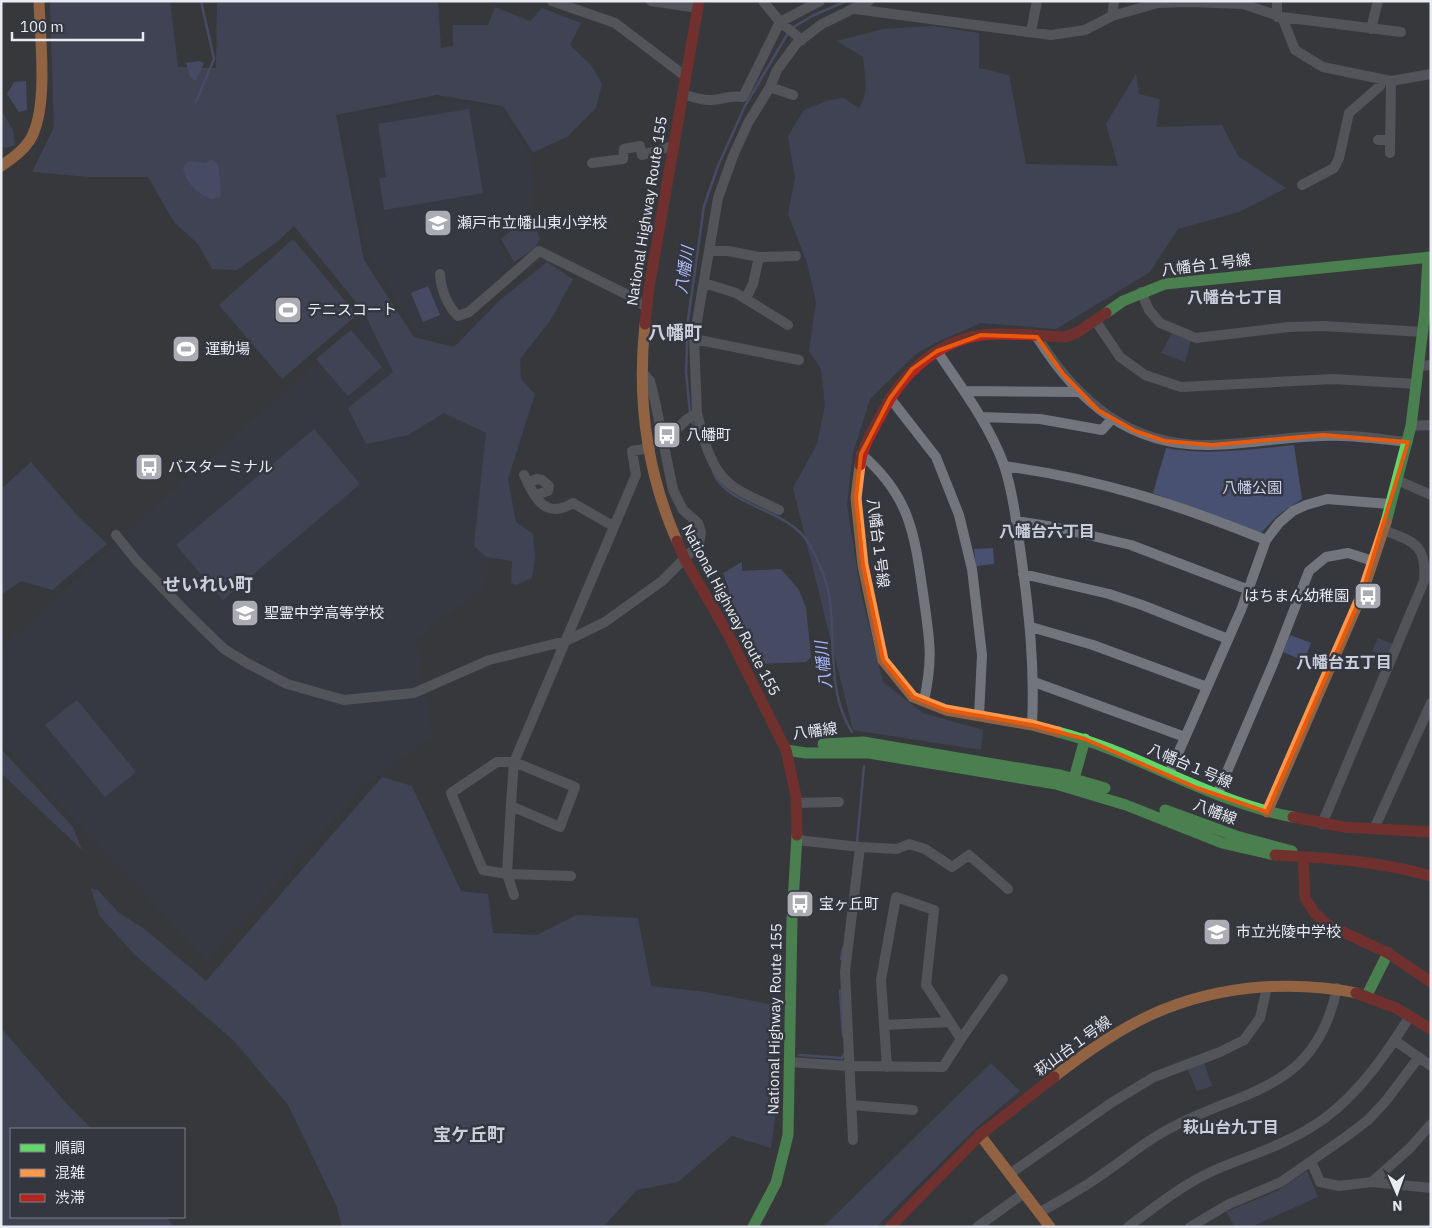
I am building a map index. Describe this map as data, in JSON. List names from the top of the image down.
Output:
{
  "streets": {
    "main road": [
      "National Highway Route 155",
      "八幡台１号線",
      "八幡線",
      "萩山台１号線"
    ]
  },
  "crossings": [
    ["National Highway Route 155", "八幡線"]
  ],
  "districts": [
    "八幡台七丁目",
    "八幡町",
    "八幡台六丁目",
    "せいれい町",
    "八幡台五丁目",
    "萩山台九丁目",
    "宝ケ丘町"
  ],
  "water": ["八幡川"],
  "parks": ["八幡公園"],
  "places": {
    "school or university": ["瀬戸市立幡山東小学校", "聖霊中学高等学校", "市立光陵中学校"],
    "sports": ["テニスコート", "運動場"],
    "bus stop": [
      "八幡町",
      "バスターミナル",
      "はちまん幼稚園",
      "宝ヶ丘町"
    ]
  },
  "legend": ["順調", "混雑", "渋滞"],
  "scale_bar": "100 m",
  "north": "bottom"
}
